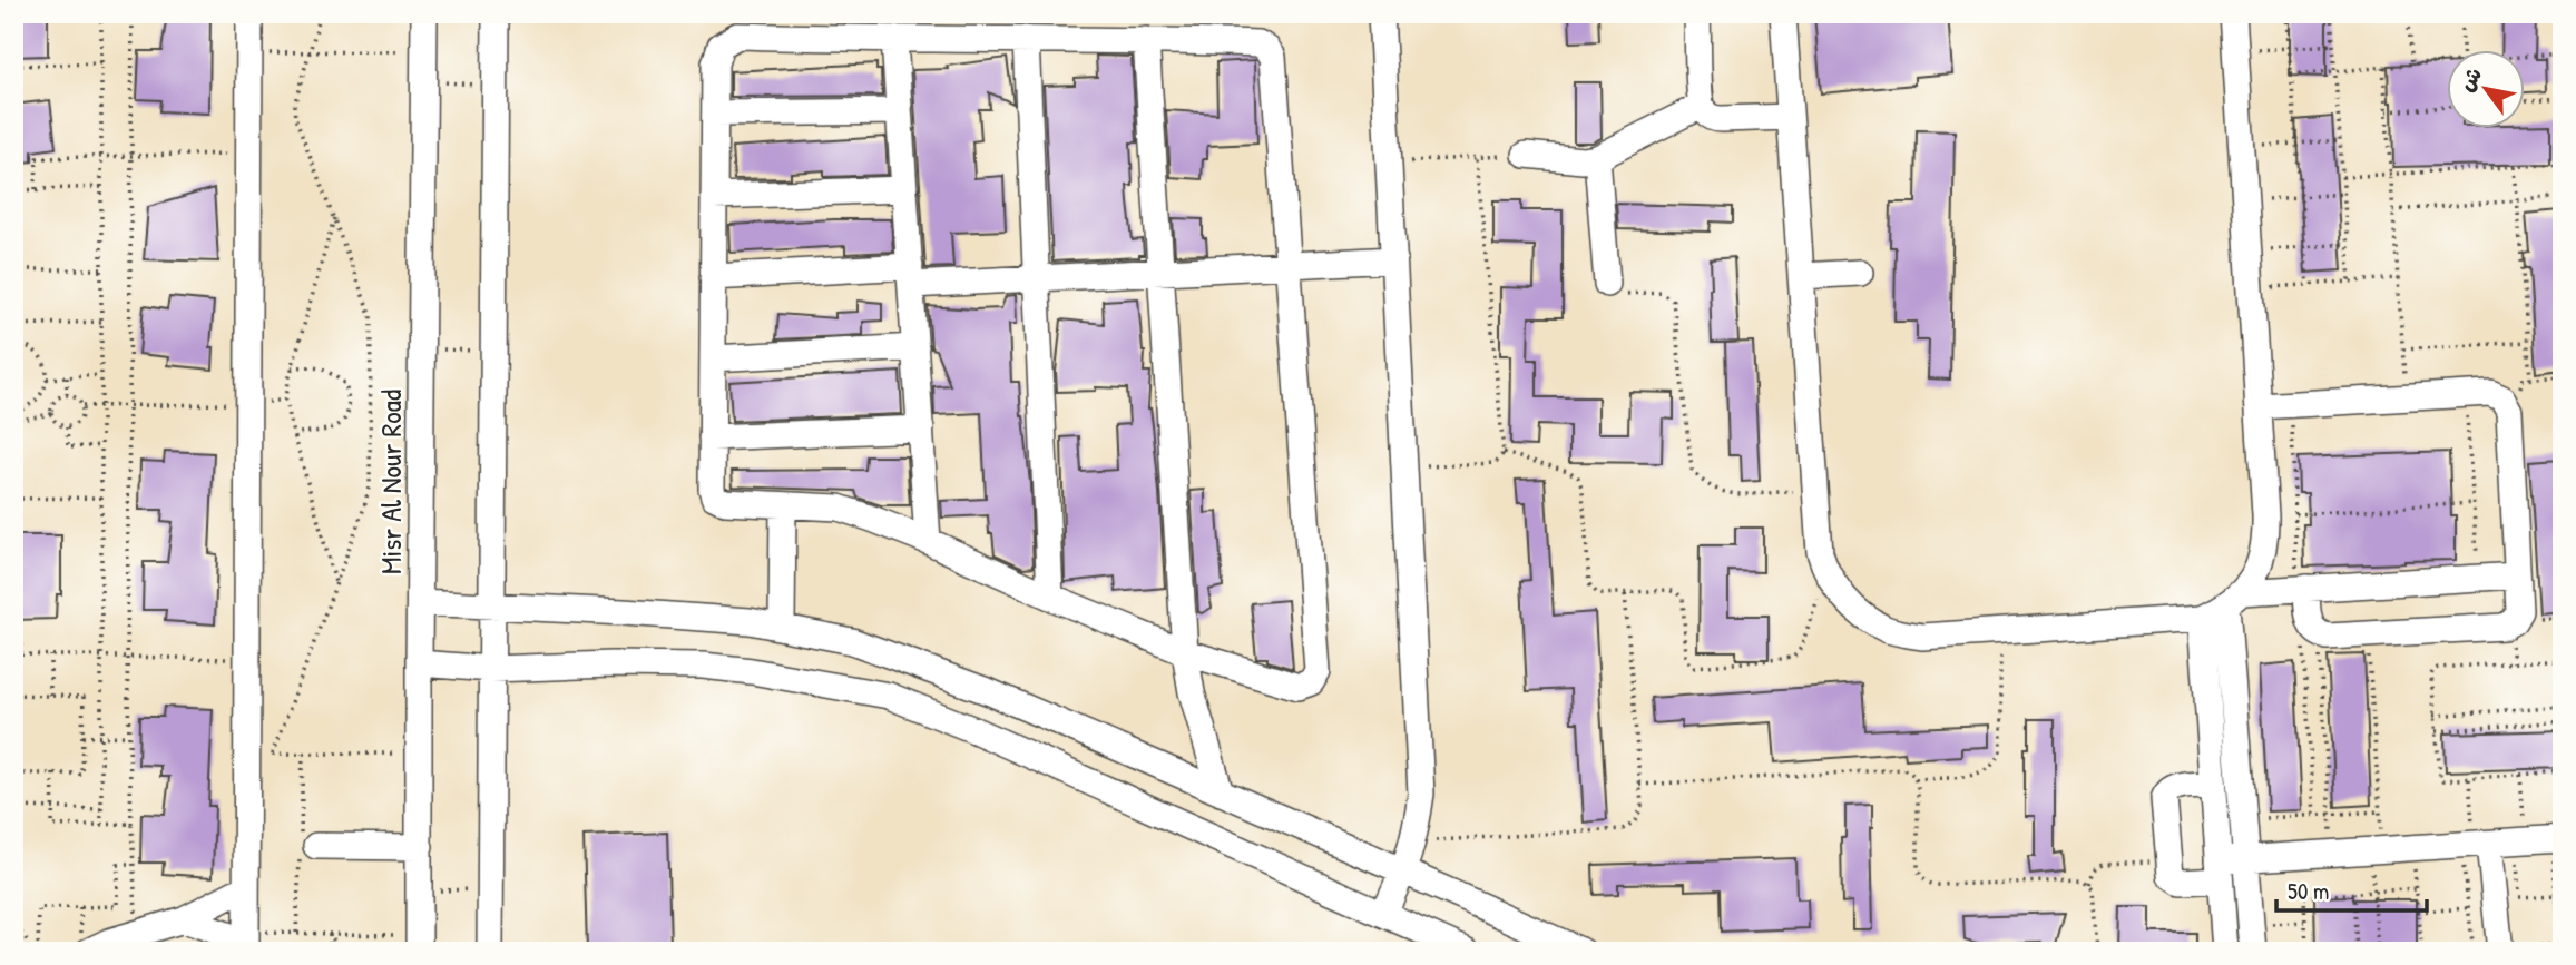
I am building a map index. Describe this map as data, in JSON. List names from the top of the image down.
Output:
{
  "streets": {
    "street": ["Misr Al Nour Road"]
  },
  "scale_bar": "50 m",
  "north": "top left"
}
